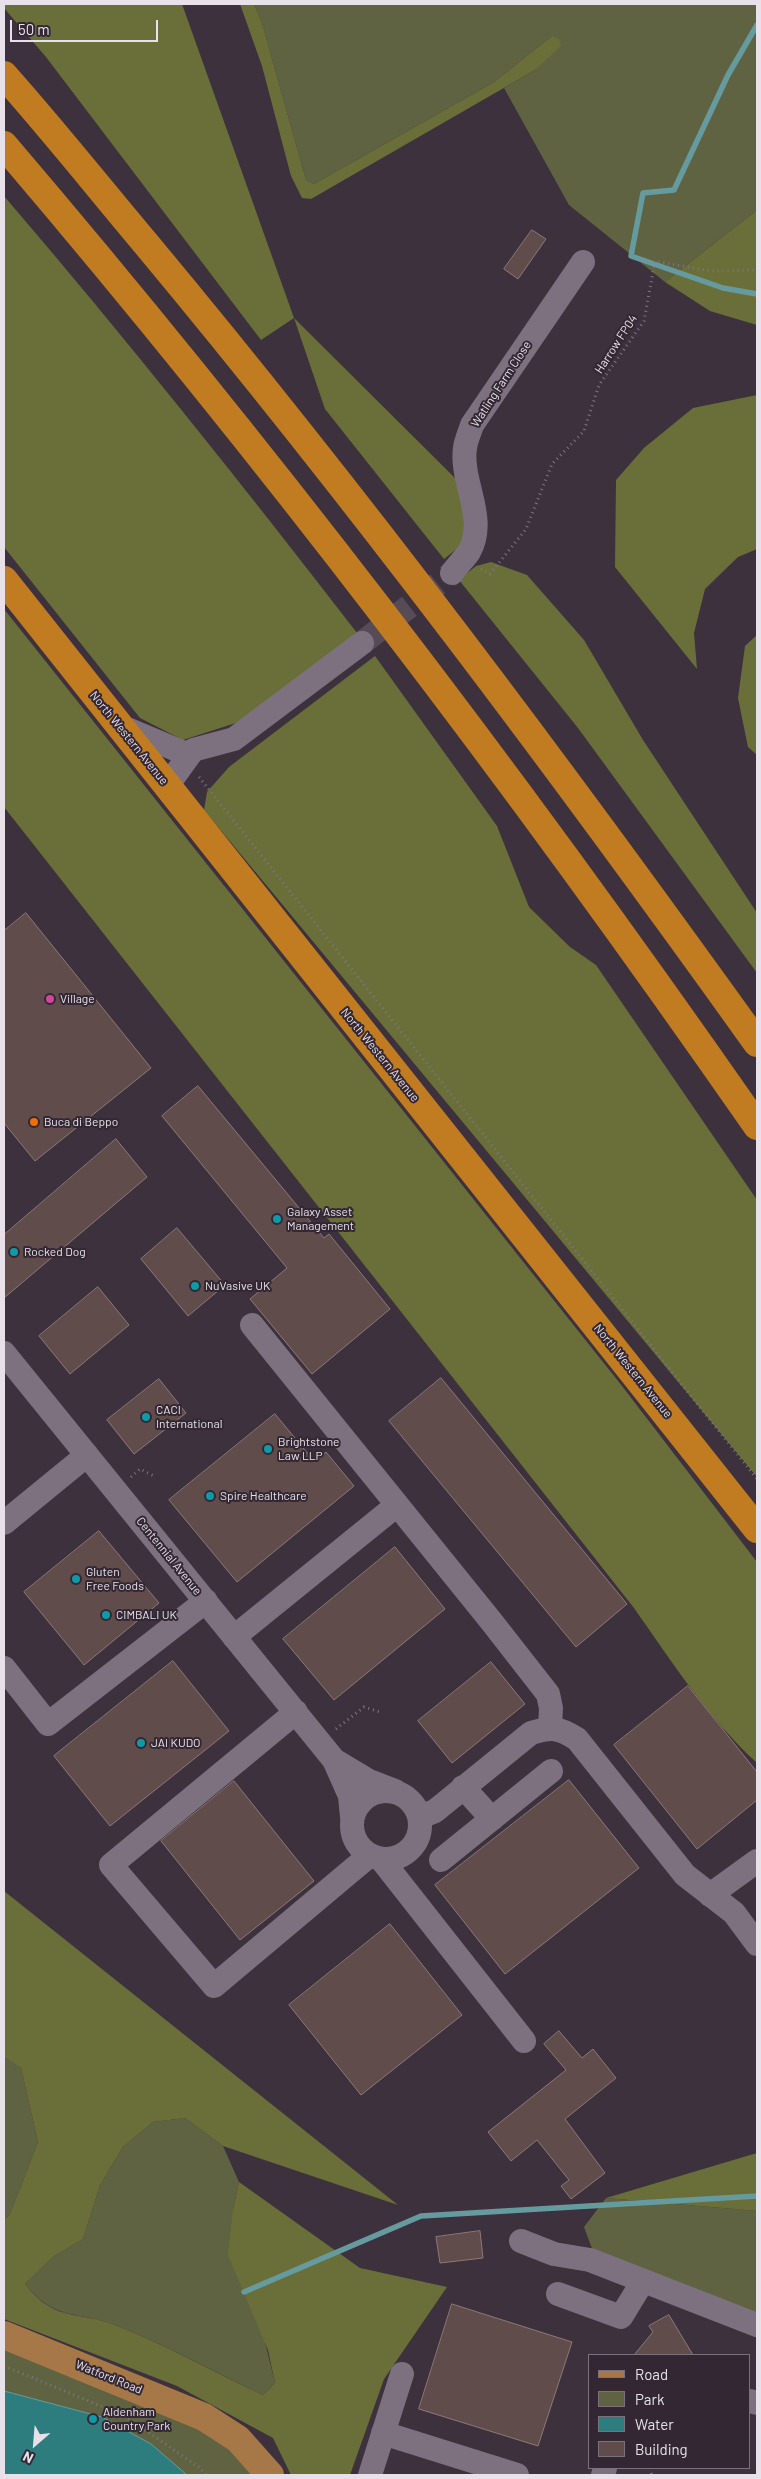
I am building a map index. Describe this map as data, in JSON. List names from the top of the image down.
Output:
{
  "streets": {
    "highway": ["North Western Avenue"],
    "main road": ["Watford Road"],
    "street": ["Watling Farm Close", "Centennial Avenue"],
    "path": ["Harrow FP04"]
  },
  "crossings": [
    ["Harrow FP04", "Watling Farm Close"]
  ],
  "places": [
    "Village",
    "Buca di Beppo",
    "Galaxy Asset Management",
    "Rocked Dog",
    "NuVasive UK",
    "CACI International",
    "Brightstone Law LLP",
    "Spire Healthcare",
    "Gluten Free Foods",
    "CIMBALI UK",
    "JAI KUDO",
    "Aldenham Country Park"
  ],
  "legend": [
    "Road",
    "Park",
    "Water",
    "Building"
  ],
  "scale_bar": "50 m",
  "north": "bottom left"
}
